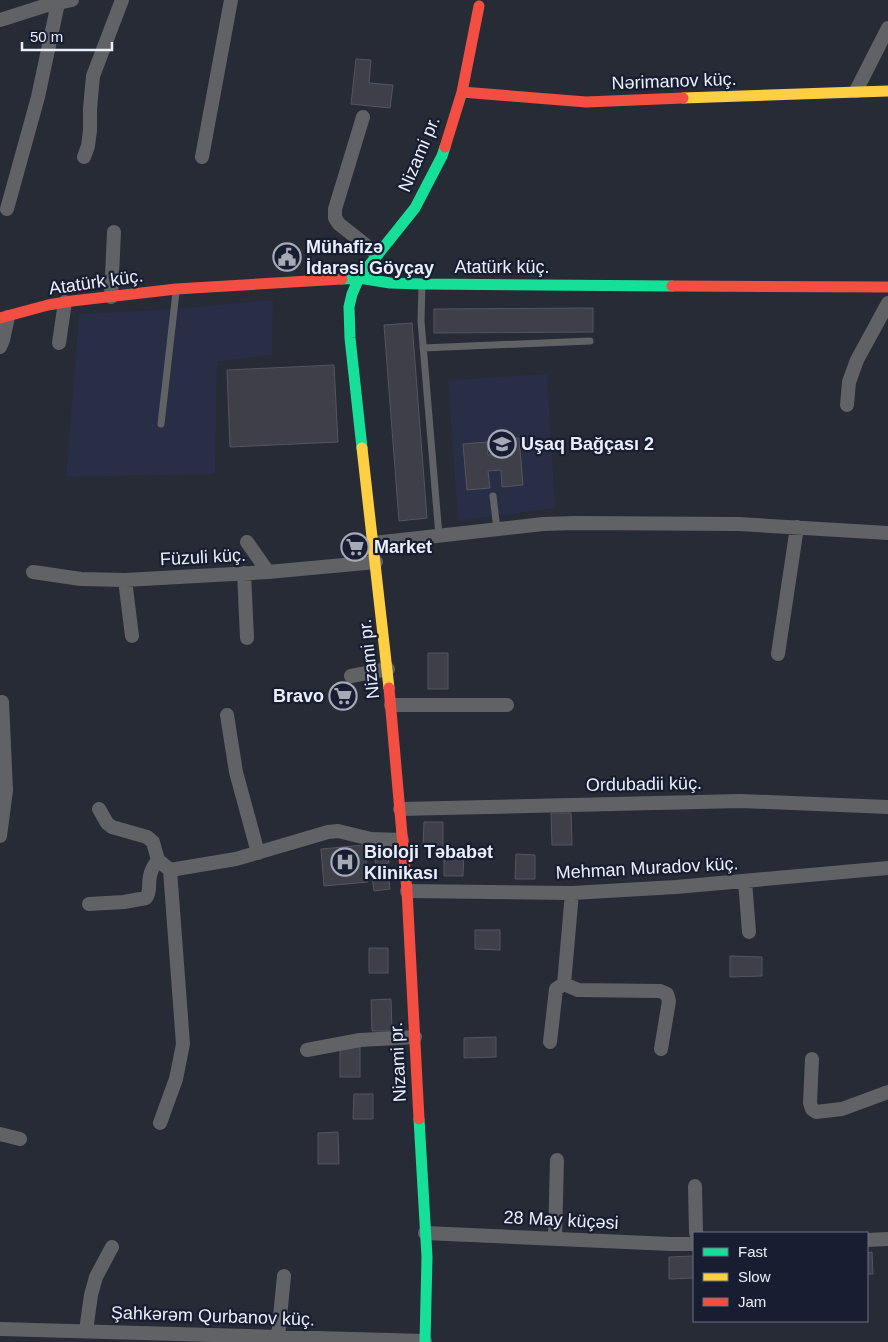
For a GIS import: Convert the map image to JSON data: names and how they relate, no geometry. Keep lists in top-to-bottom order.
{
  "streets": {
    "street": [
      "Nərimanov küç.",
      "Nizami pr.",
      "Atatürk küç.",
      "Füzuli küç.",
      "Ordubadii küç.",
      "Mehman Muradov küç.",
      "28 May küçəsi",
      "Şahkərəm Qurbanov küç."
    ]
  },
  "crossings": [
    ["Nərimanov küç.", "Nizami pr."],
    ["Nizami pr.", "Atatürk küç."],
    ["Nizami pr.", "Füzuli küç."],
    ["Nizami pr.", "Ordubadii küç."],
    ["Nizami pr.", "Mehman Muradov küç."],
    ["Nizami pr.", "28 May küçəsi"],
    ["Nizami pr.", "Şahkərəm Qurbanov küç."]
  ],
  "places": {
    "public building": ["Mühafizə İdarəsi Göyçay"],
    "school or university": ["Uşaq Bağçası 2"],
    "supermarket": ["Market", "Bravo"],
    "hospital": ["Bioloji Təbabət Klinikası"]
  },
  "legend": ["Fast", "Slow", "Jam"],
  "scale_bar": "50 m"
}
